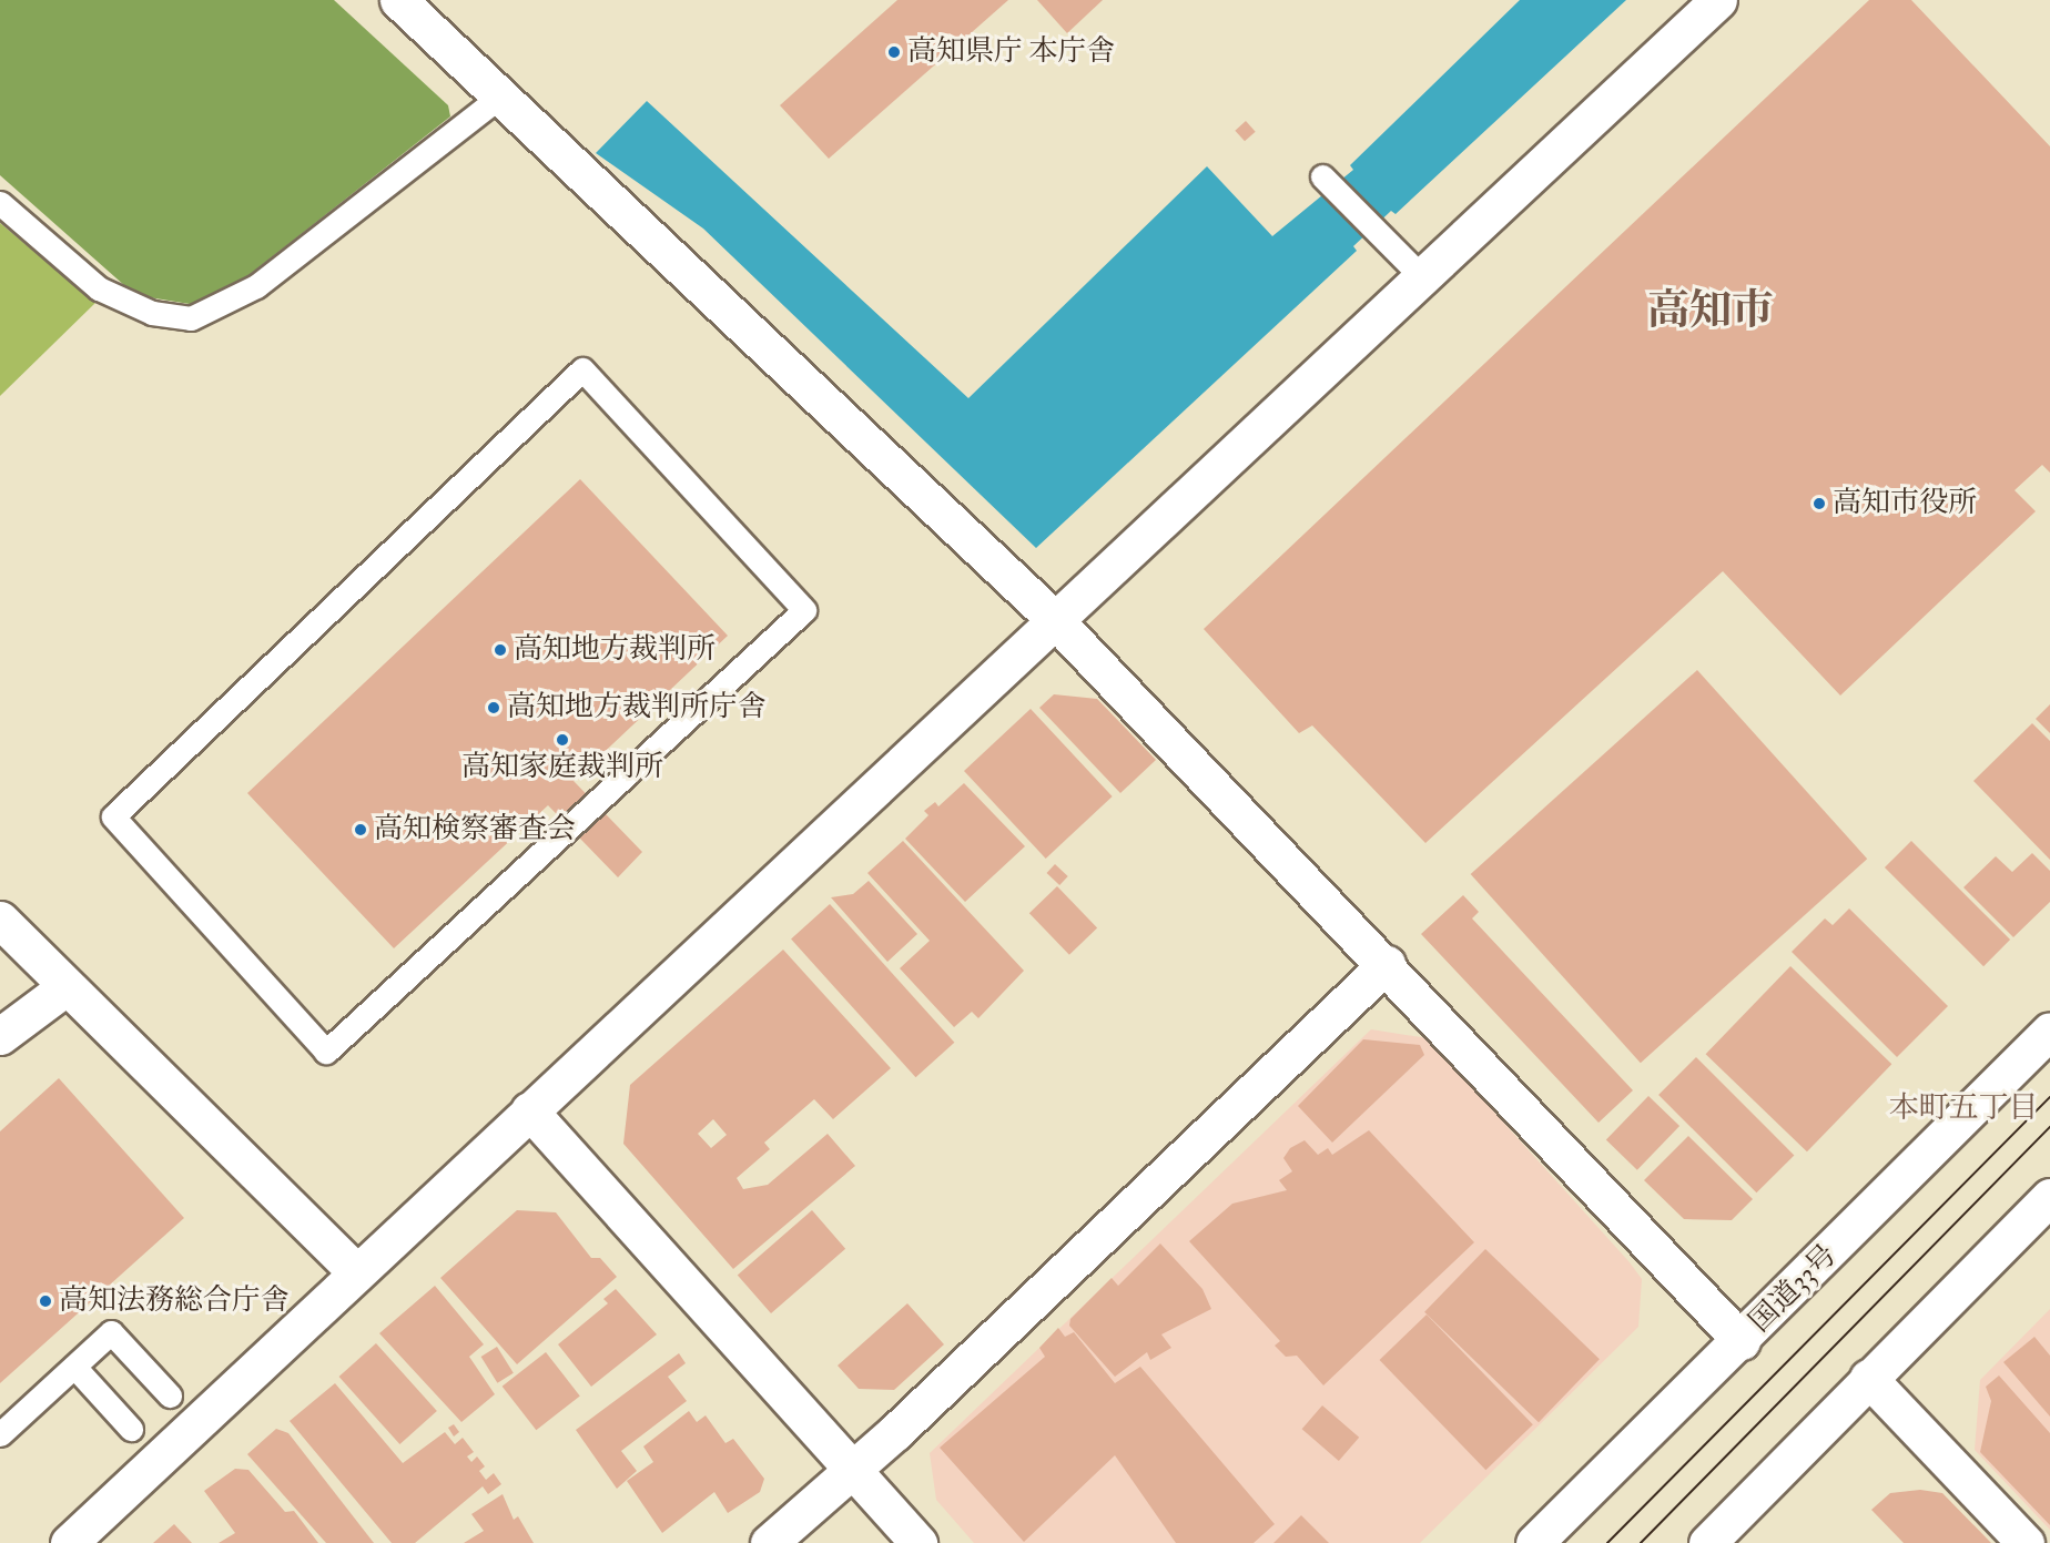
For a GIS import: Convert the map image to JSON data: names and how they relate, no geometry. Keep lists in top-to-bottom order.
{
  "streets": {
    "main road": ["国道33号"]
  },
  "districts": ["高知市", "本町五丁目"],
  "places": [
    "高知県庁 本庁舎",
    "高知市役所",
    "高知地方裁判所",
    "高知地方裁判所庁舎",
    "高知家庭裁判所",
    "高知検察審査会",
    "高知法務総合庁舎"
  ]
}
